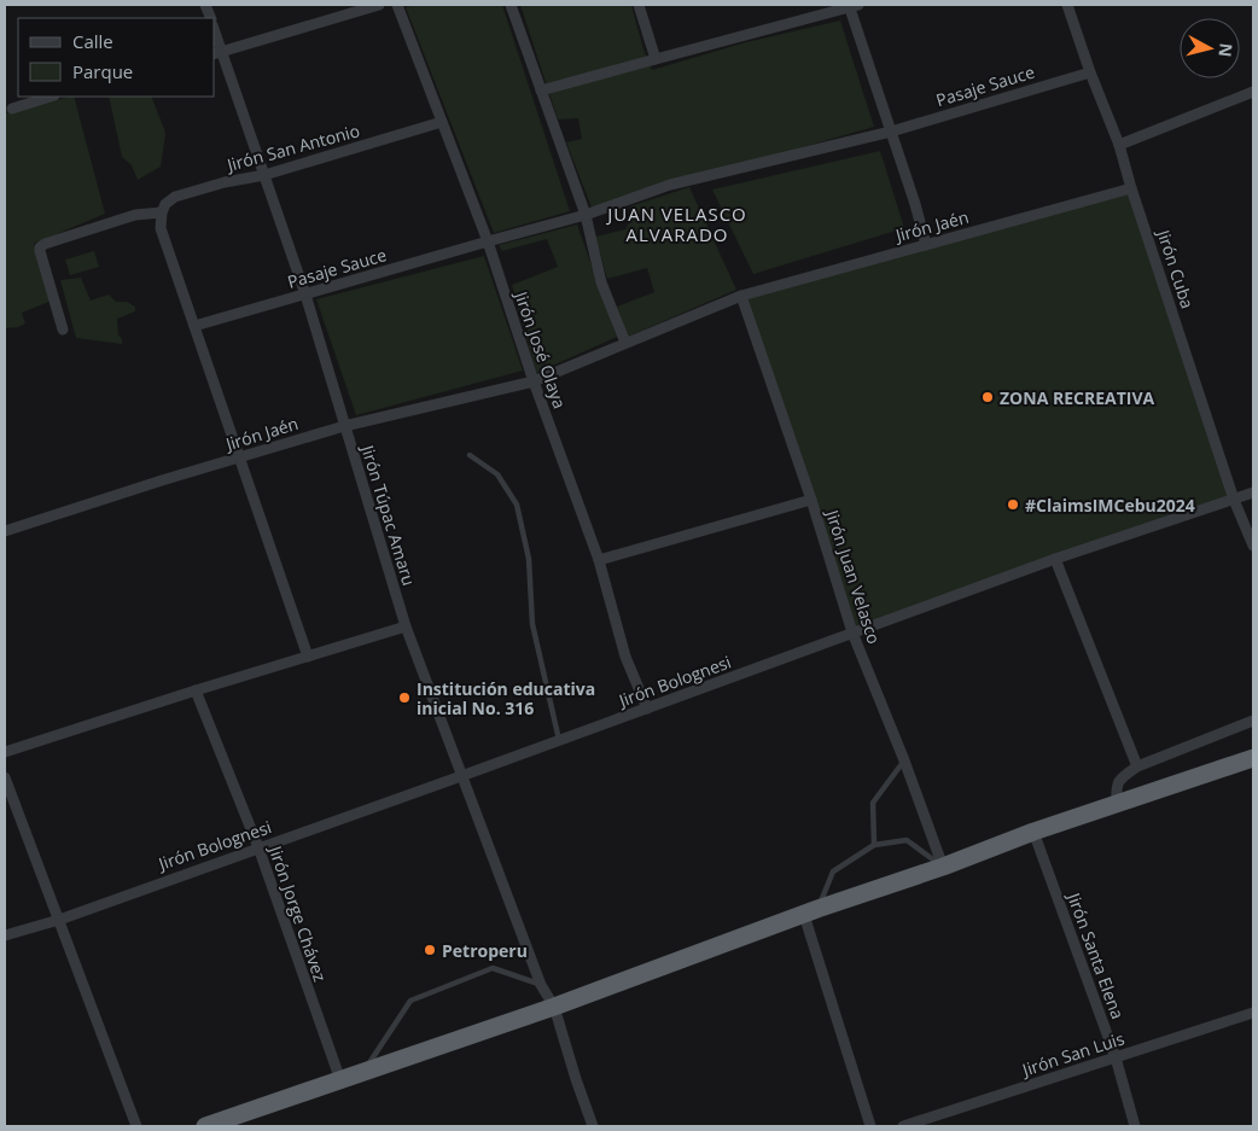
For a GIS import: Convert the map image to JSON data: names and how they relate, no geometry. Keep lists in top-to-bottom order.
{
  "streets": {
    "street": [
      "Pasaje Sauce",
      "Jirón San Antonio",
      "Jirón Jaén",
      "Jirón Cuba",
      "Jirón José Olaya",
      "Jirón Túpac Amaru",
      "Jirón Juan Velasco",
      "Jirón Bolognesi",
      "Jirón Jorge Chávez",
      "Jirón Santa Elena",
      "Jirón San Luis"
    ]
  },
  "crossings": [
    ["Pasaje Sauce", "Jirón Cuba"],
    ["Pasaje Sauce", "Jirón José Olaya"],
    ["Pasaje Sauce", "Jirón Túpac Amaru"],
    ["Jirón San Antonio", "Jirón José Olaya"],
    ["Jirón San Antonio", "Jirón Túpac Amaru"],
    ["Jirón Jaén", "Jirón Cuba"],
    ["Jirón Jaén", "Jirón José Olaya"],
    ["Jirón Jaén", "Jirón Túpac Amaru"],
    ["Jirón Jaén", "Jirón Juan Velasco"],
    ["Jirón Cuba", "Jirón Bolognesi"],
    ["Jirón José Olaya", "Jirón Bolognesi"],
    ["Jirón Túpac Amaru", "Jirón Bolognesi"],
    ["Jirón Juan Velasco", "Jirón Bolognesi"],
    ["Jirón Bolognesi", "Jirón Jorge Chávez"],
    ["Jirón Santa Elena", "Jirón San Luis"]
  ],
  "districts": ["JUAN VELASCO ALVARADO"],
  "places": [
    "ZONA RECREATIVA",
    "#ClaimsIMCebu2024",
    "Institución educativa inicial No. 316",
    "Petroperu"
  ],
  "legend": ["Calle", "Parque"],
  "north": "right"
}
